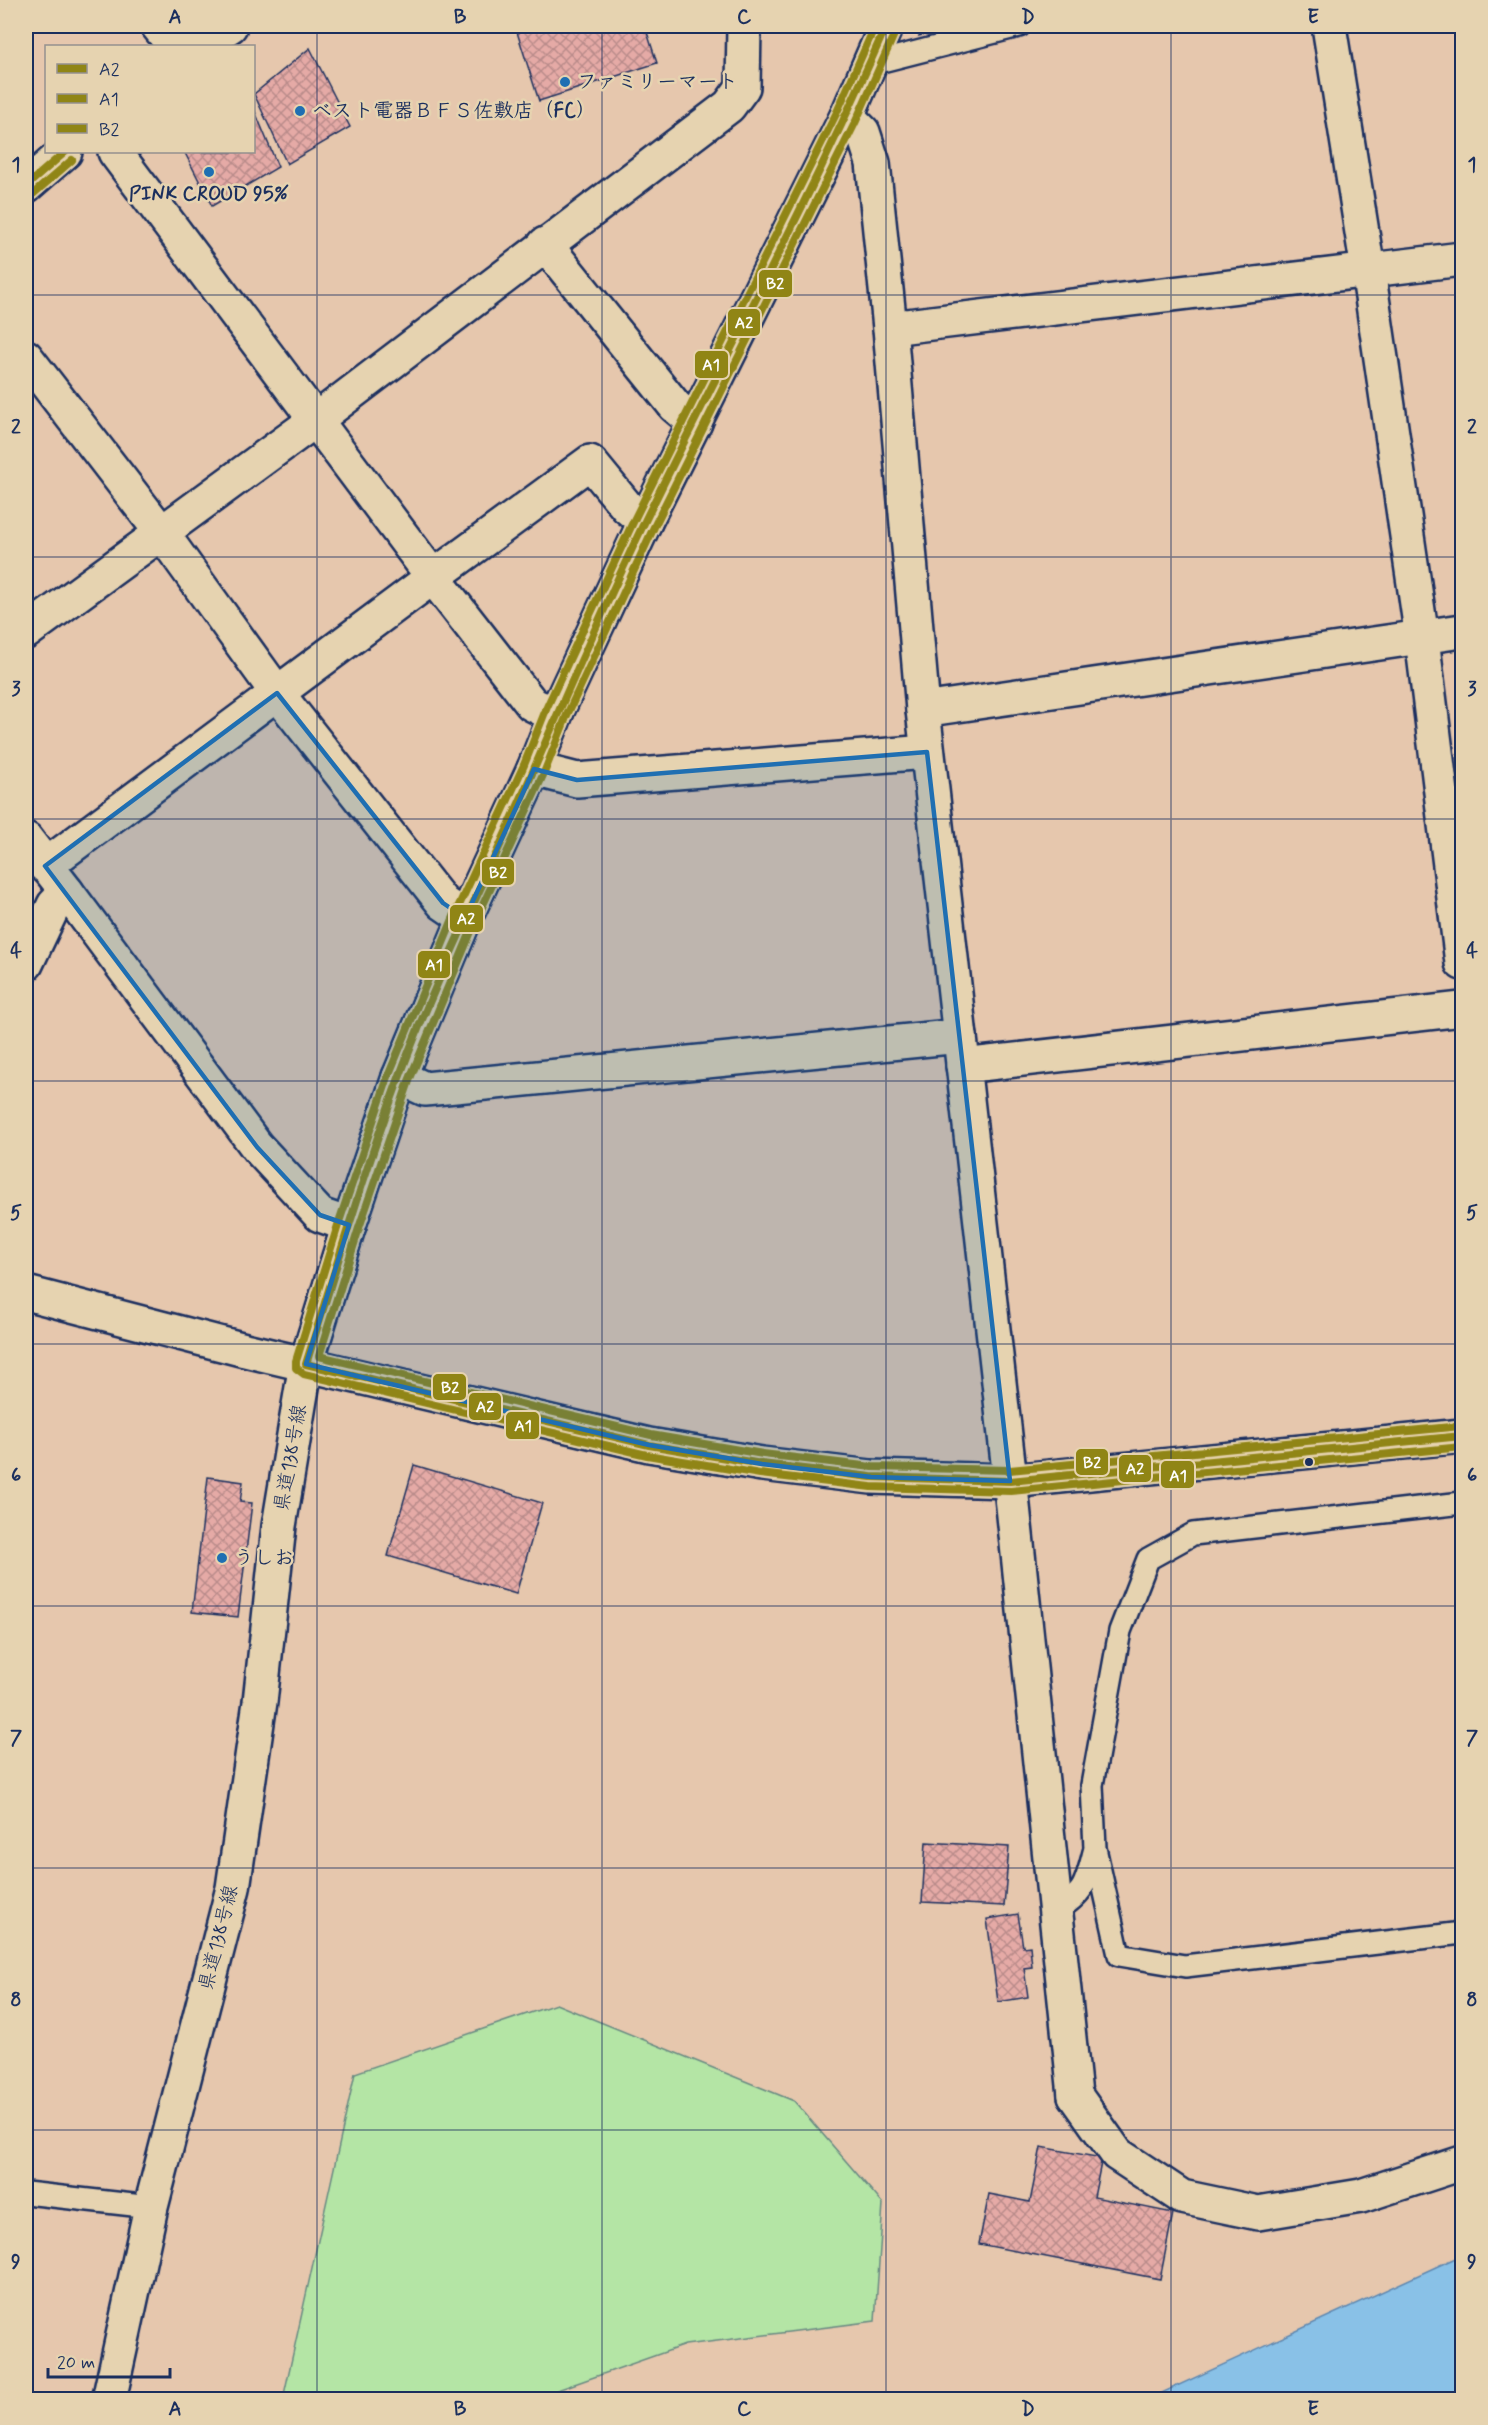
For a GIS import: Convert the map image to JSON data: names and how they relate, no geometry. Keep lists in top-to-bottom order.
{
  "streets": {
    "main road": ["県道138号線"]
  },
  "places": [
    "ファミリーマート",
    "ベスト電器ＢＦＳ佐敷店（FC）",
    "PINK CROUD 95%",
    "うしお"
  ],
  "lines": ["transit line A2", "transit line A1", "transit line B2"],
  "legend": ["A2", "A1", "B2"],
  "scale_bar": "20 m",
  "grid": {
    "columns": [
      "A",
      "B",
      "C",
      "D",
      "E"
    ],
    "rows": [
      "1",
      "2",
      "3",
      "4",
      "5",
      "6",
      "7",
      "8",
      "9"
    ]
  }
}
